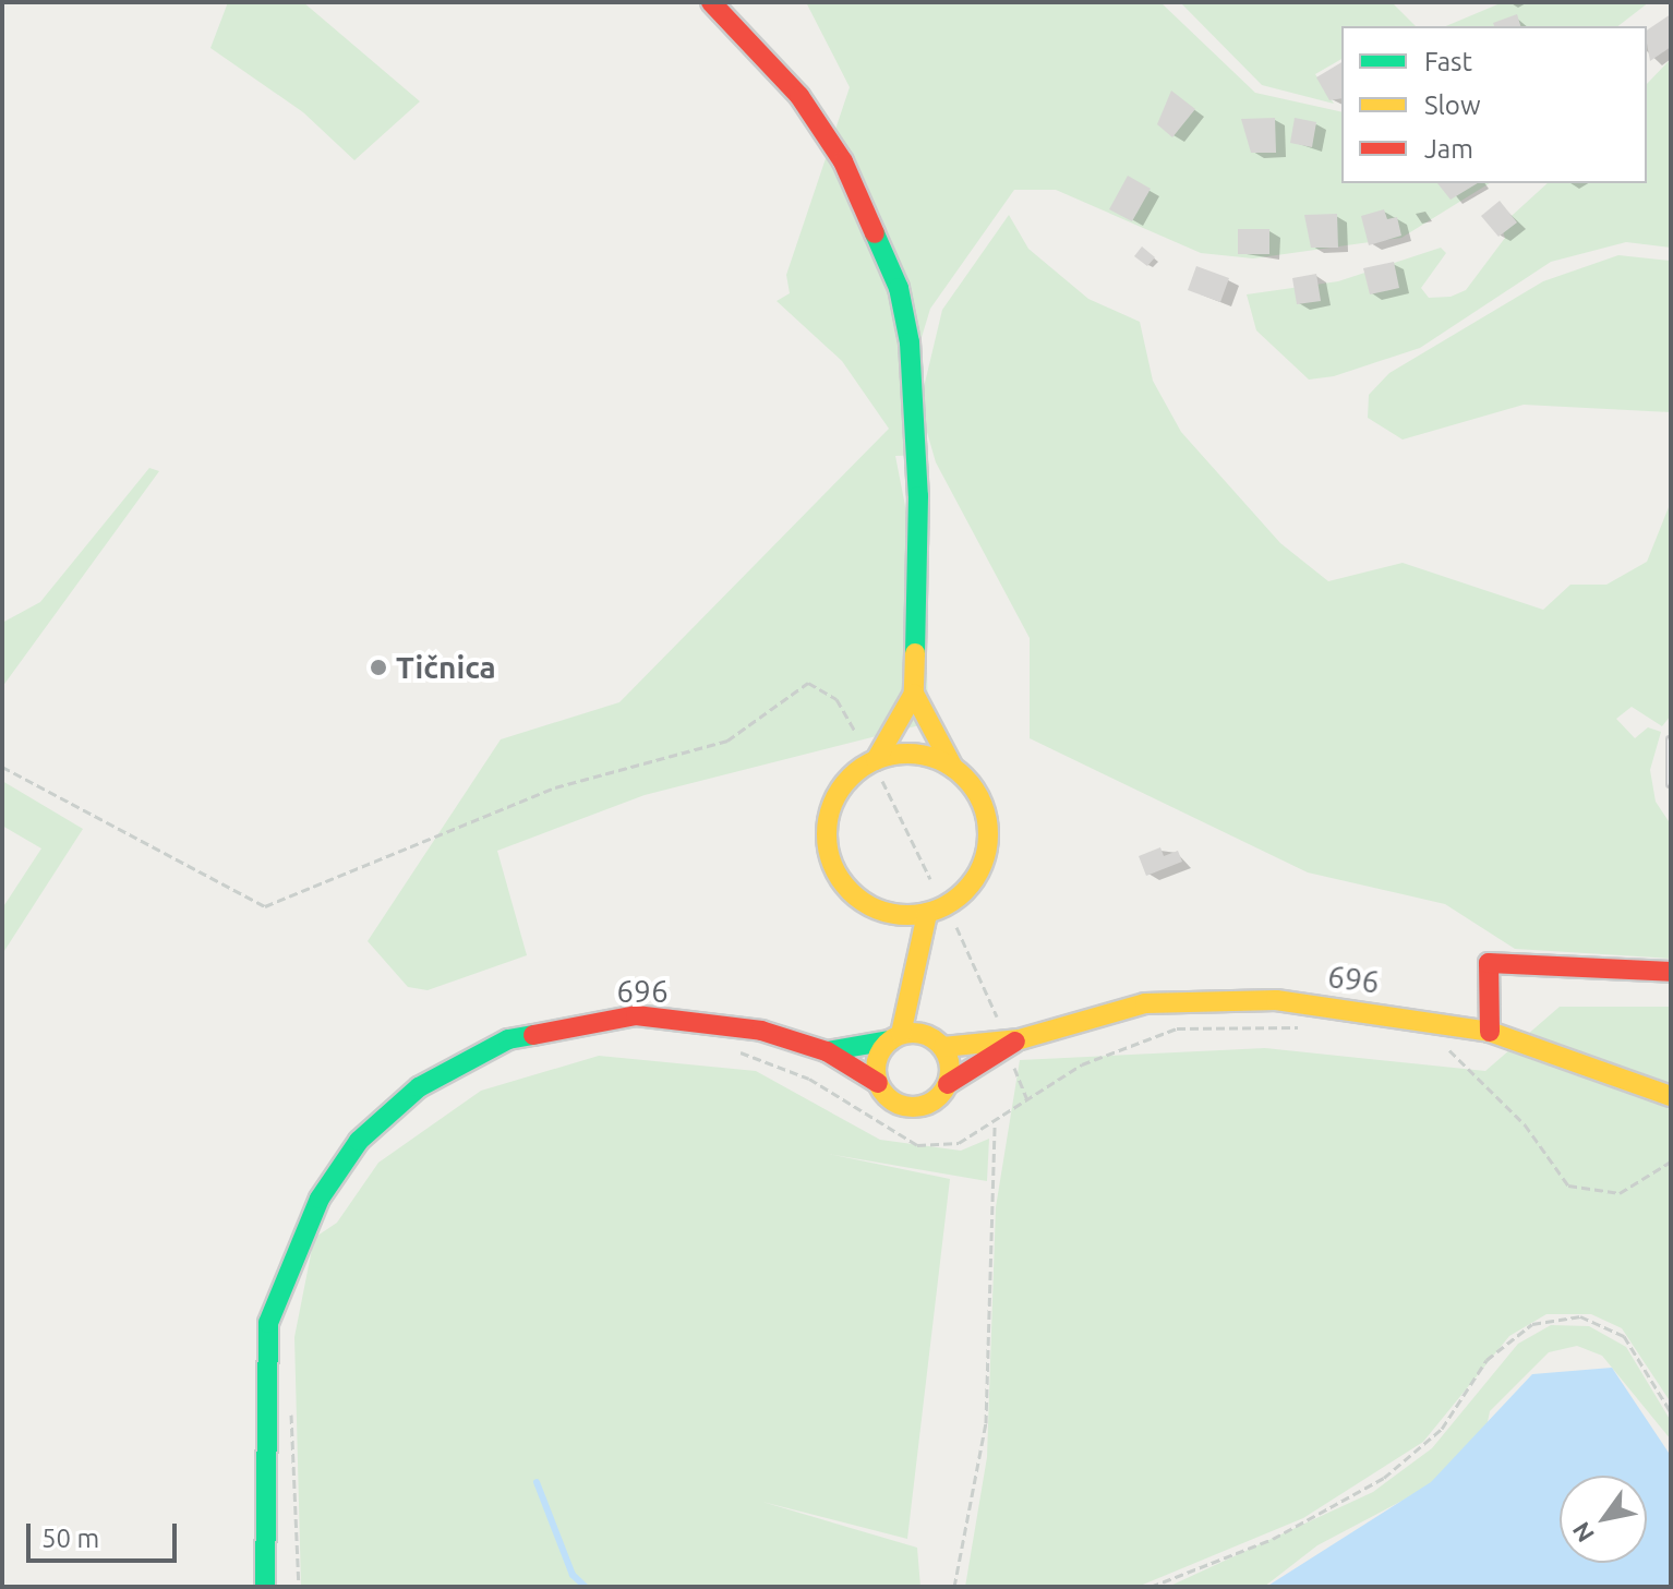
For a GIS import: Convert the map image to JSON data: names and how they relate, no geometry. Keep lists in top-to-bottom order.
{
  "streets": {
    "main road": ["696"]
  },
  "places": ["Tičnica"],
  "legend": ["Fast", "Slow", "Jam"],
  "scale_bar": "50 m",
  "north": "bottom left"
}
